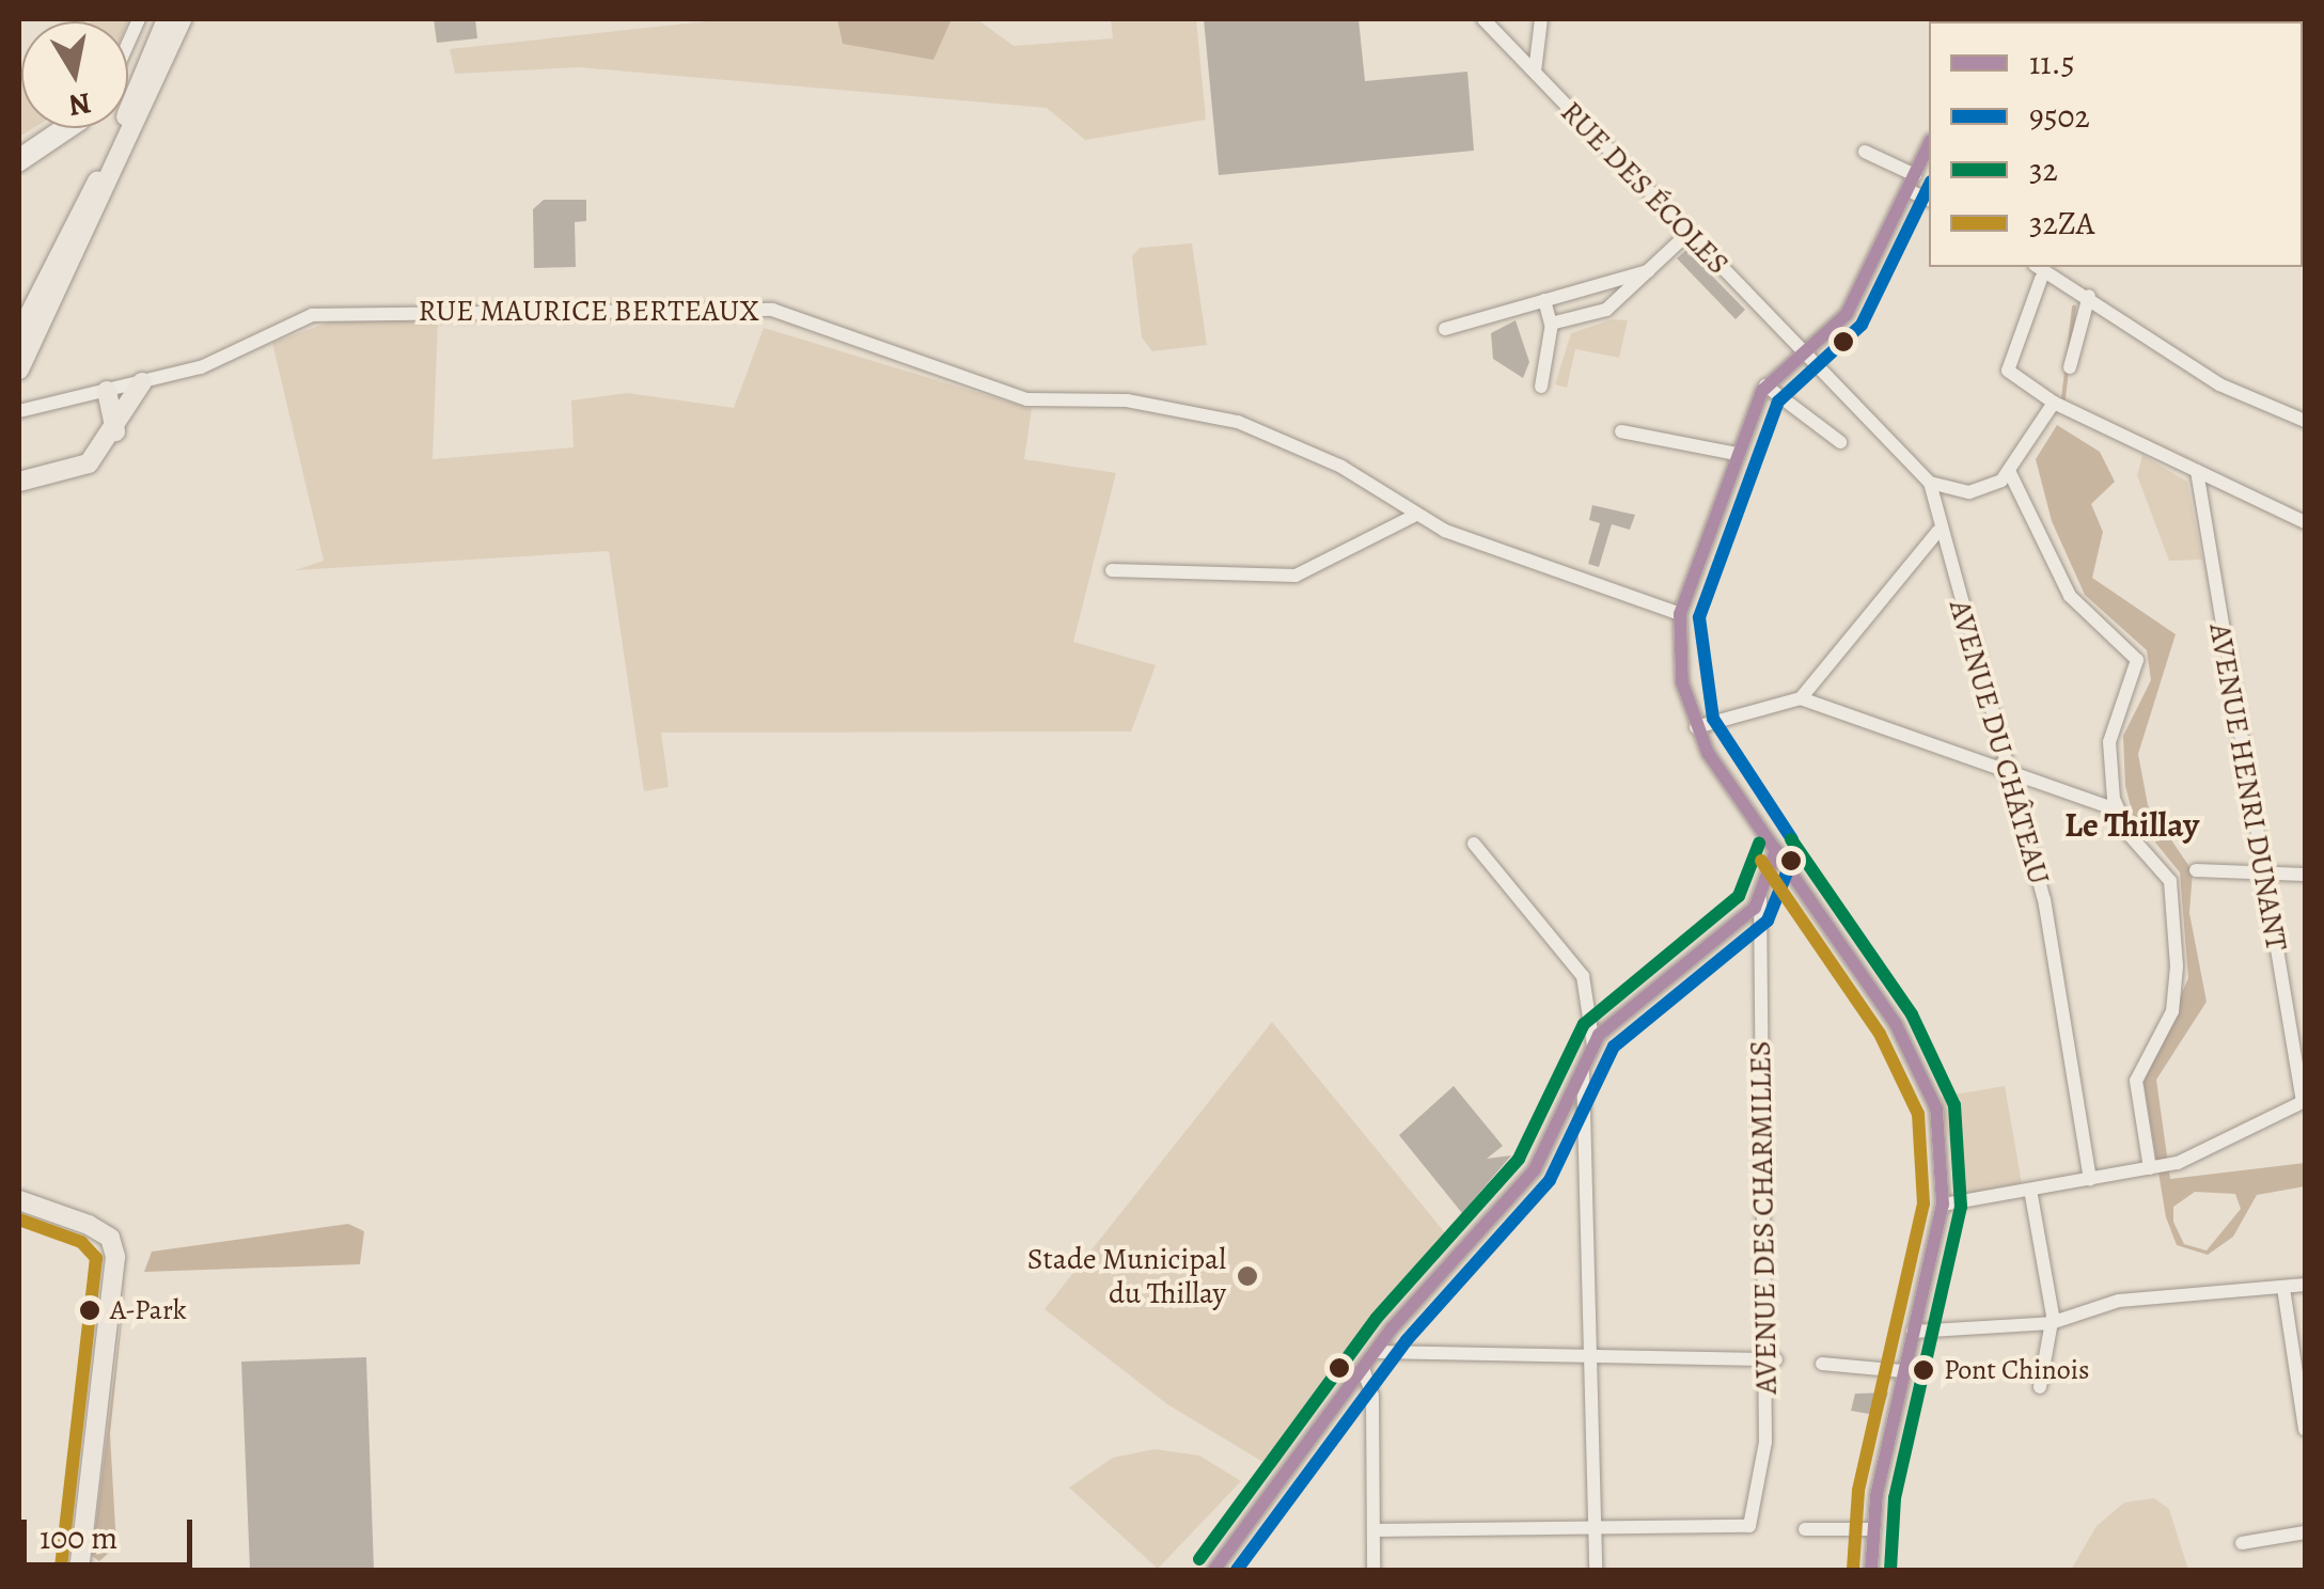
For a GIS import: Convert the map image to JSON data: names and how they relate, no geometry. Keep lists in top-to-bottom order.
{
  "streets": {
    "street": [
      "RUE DES ÉCOLES",
      "RUE MAURICE BERTEAUX",
      "AVENUE DU CHÂTEAU",
      "AVENUE HENRI DUNANT",
      "AVENUE DES CHARMILLES"
    ]
  },
  "districts": ["Le Thillay"],
  "places": ["Stade Municipal du Thillay", "A-Park", "Pont Chinois"],
  "lines": [
    "transit line 11.5",
    "transit line 9502",
    "transit line 32",
    "transit line 32ZA"
  ],
  "legend": [
    "11.5",
    "9502",
    "32",
    "32ZA"
  ],
  "scale_bar": "100 m",
  "north": "bottom"
}
